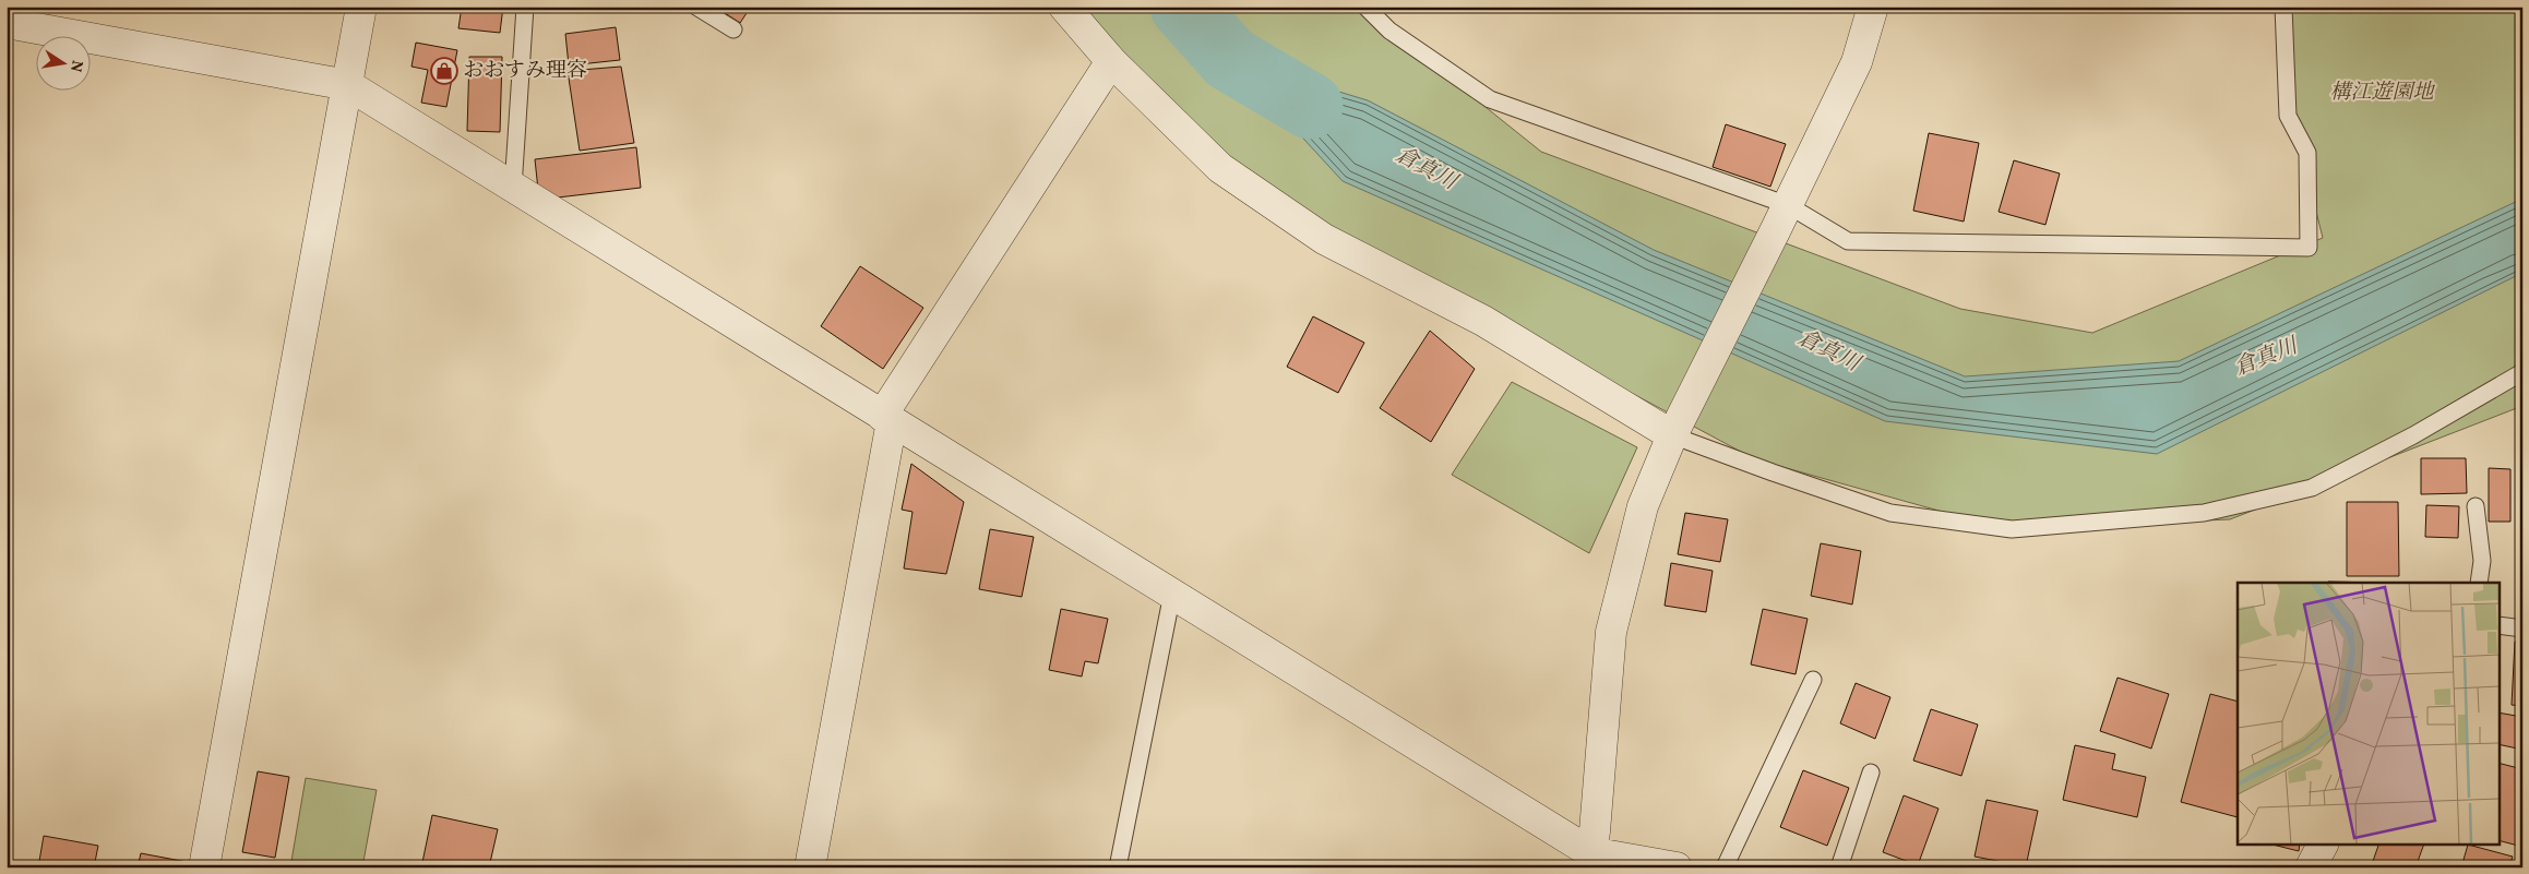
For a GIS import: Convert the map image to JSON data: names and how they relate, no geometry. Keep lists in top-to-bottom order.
{
  "water": ["倉真川"],
  "parks": ["構江遊園地"],
  "places": {
    "shop": ["おおすみ理容"]
  },
  "north": "right"
}
